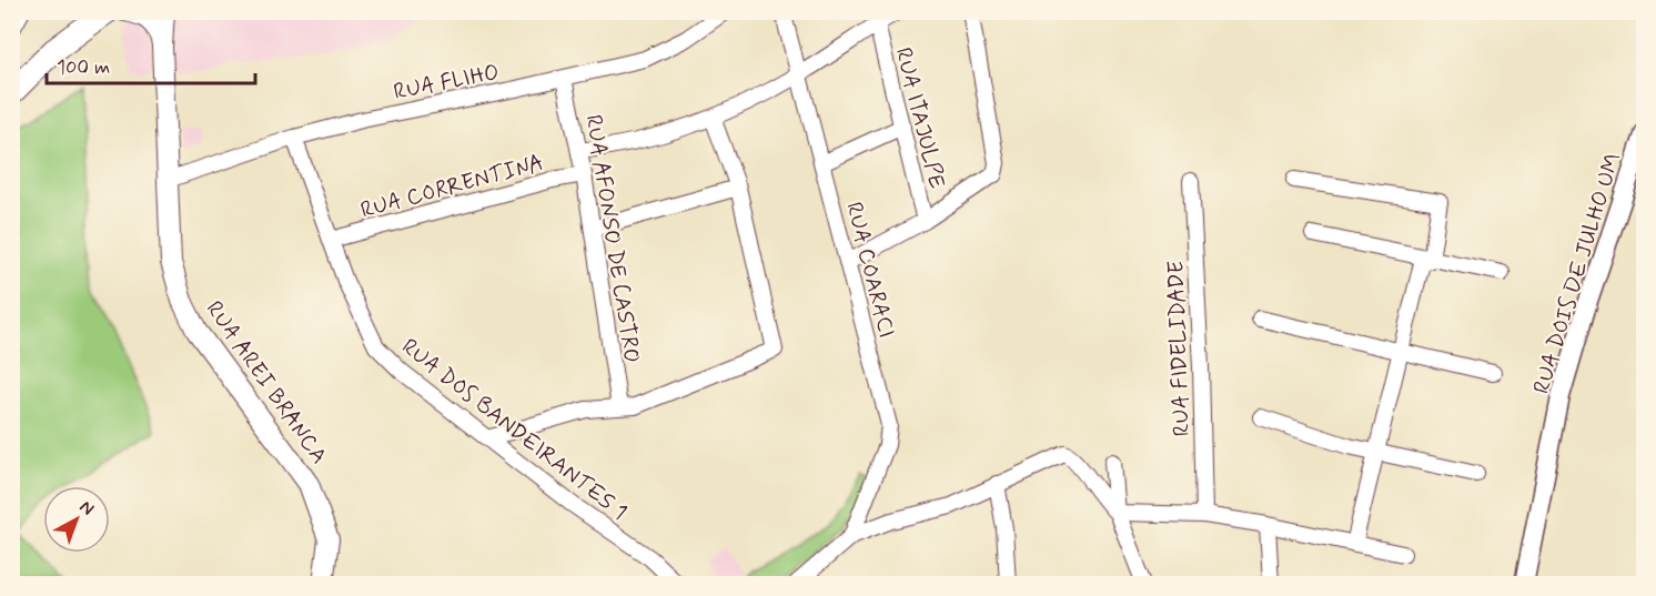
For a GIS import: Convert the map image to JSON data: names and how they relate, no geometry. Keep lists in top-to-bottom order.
{
  "streets": {
    "main road": ["RUA AREI BRANCA"],
    "street": [
      "RUA FLIHO",
      "RUA ITAJULPE",
      "RUA CORRENTINA",
      "RUA AFONSO DE CASTRO",
      "RUA COARACI",
      "RUA DOIS DE JULHO UM",
      "RUA FIDELIDADE",
      "RUA DOS BANDEIRANTES 1"
    ]
  },
  "crossings": [
    ["RUA FLIHO", "RUA AFONSO DE CASTRO"],
    ["RUA FLIHO", "RUA AREI BRANCA"],
    ["RUA FLIHO", "RUA DOS BANDEIRANTES 1"],
    ["RUA CORRENTINA", "RUA AFONSO DE CASTRO"],
    ["RUA CORRENTINA", "RUA DOS BANDEIRANTES 1"]
  ],
  "scale_bar": "100 m",
  "north": "top right"
}
